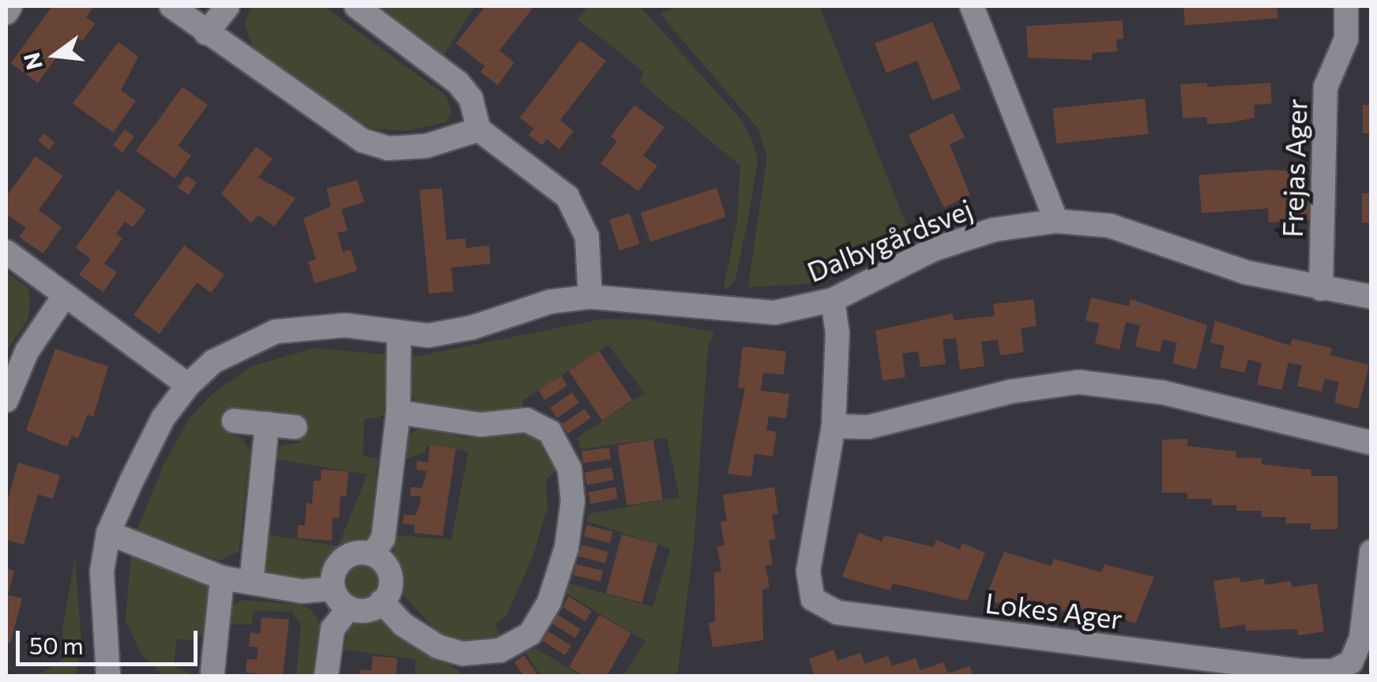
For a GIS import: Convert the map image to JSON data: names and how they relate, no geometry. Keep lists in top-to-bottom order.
{
  "streets": {
    "street": ["Frejas Ager", "Dalbygårdsvej", "Lokes Ager"]
  },
  "crossings": [
    ["Frejas Ager", "Dalbygårdsvej"],
    ["Dalbygårdsvej", "Lokes Ager"]
  ],
  "scale_bar": "50 m",
  "north": "left"
}
